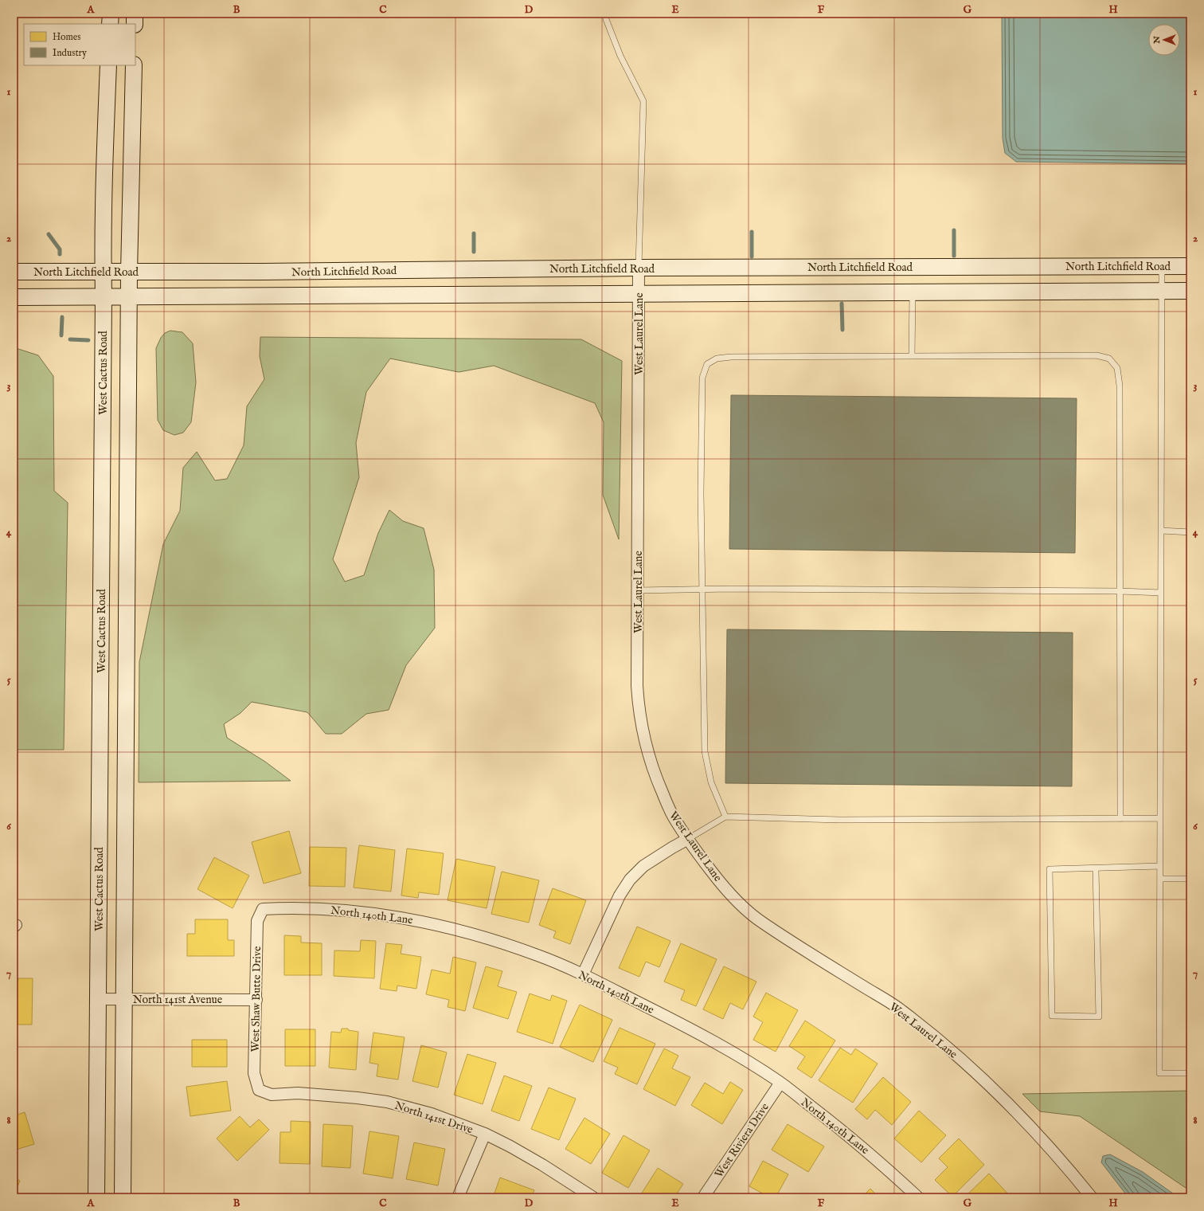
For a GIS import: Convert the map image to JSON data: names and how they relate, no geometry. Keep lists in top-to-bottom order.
{
  "streets": {
    "main road": ["North Litchfield Road", "West Cactus Road"],
    "street": [
      "West Laurel Lane",
      "North 140th Lane",
      "North 141st Avenue",
      "West Shaw Butte Drive",
      "North 141st Drive",
      "West Riviera Drive"
    ]
  },
  "crossings": [
    ["North Litchfield Road", "West Laurel Lane"],
    ["North Litchfield Road", "West Cactus Road"],
    ["West Cactus Road", "North 141st Avenue"],
    ["North 140th Lane", "West Shaw Butte Drive"],
    ["North 140th Lane", "West Riviera Drive"],
    ["North 141st Avenue", "West Shaw Butte Drive"],
    ["West Shaw Butte Drive", "North 141st Drive"]
  ],
  "legend": ["Homes", "Industry"],
  "north": "left",
  "grid": {
    "columns": [
      "A",
      "B",
      "C",
      "D",
      "E",
      "F",
      "G",
      "H"
    ],
    "rows": [
      "1",
      "2",
      "3",
      "4",
      "5",
      "6",
      "7",
      "8"
    ]
  }
}
